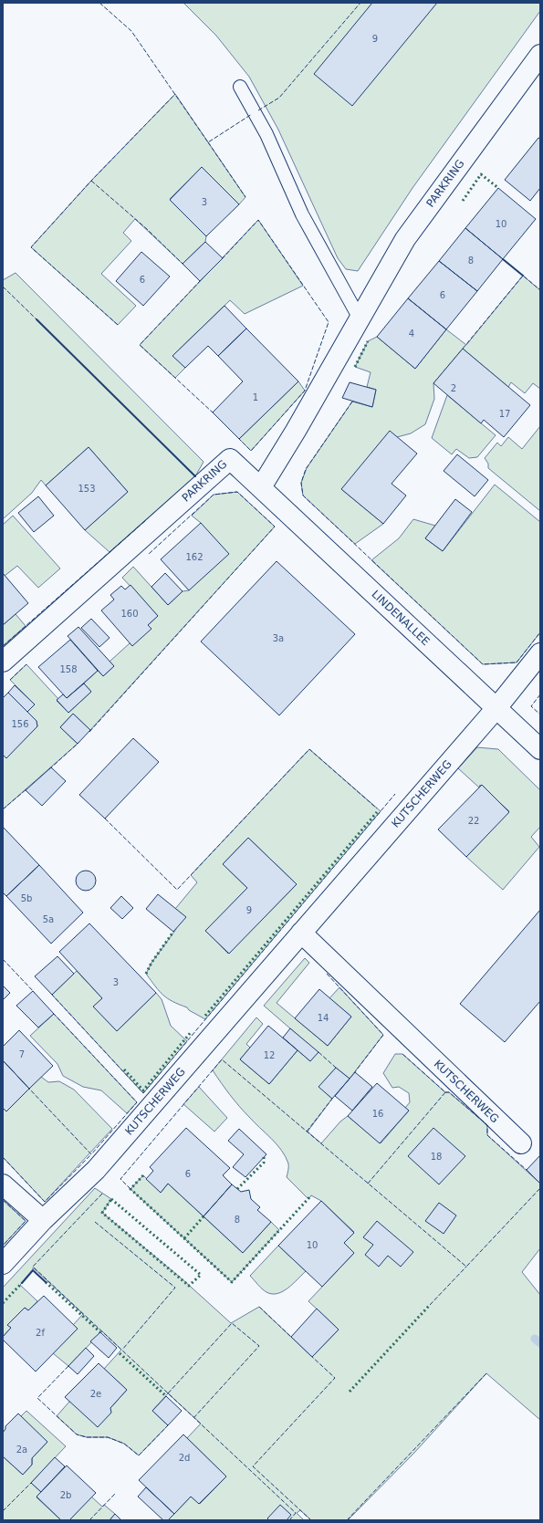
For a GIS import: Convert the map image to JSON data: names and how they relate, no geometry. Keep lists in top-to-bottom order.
{
  "streets": {
    "street": ["PARKRING", "LINDENALLEE", "KUTSCHERWEG"]
  },
  "crossings": [
    ["PARKRING", "LINDENALLEE"],
    ["LINDENALLEE", "KUTSCHERWEG"]
  ],
  "house_numbers": [
    "9",
    "3",
    "10",
    "8",
    "6",
    "6",
    "4",
    "2",
    "1",
    "17",
    "153",
    "162",
    "160",
    "3a",
    "158",
    "156",
    "22",
    "5b",
    "9",
    "5a",
    "3",
    "14",
    "7",
    "12",
    "16",
    "18",
    "6",
    "8",
    "10",
    "2f",
    "2e",
    "2a",
    "2d",
    "2b"
  ]
}
